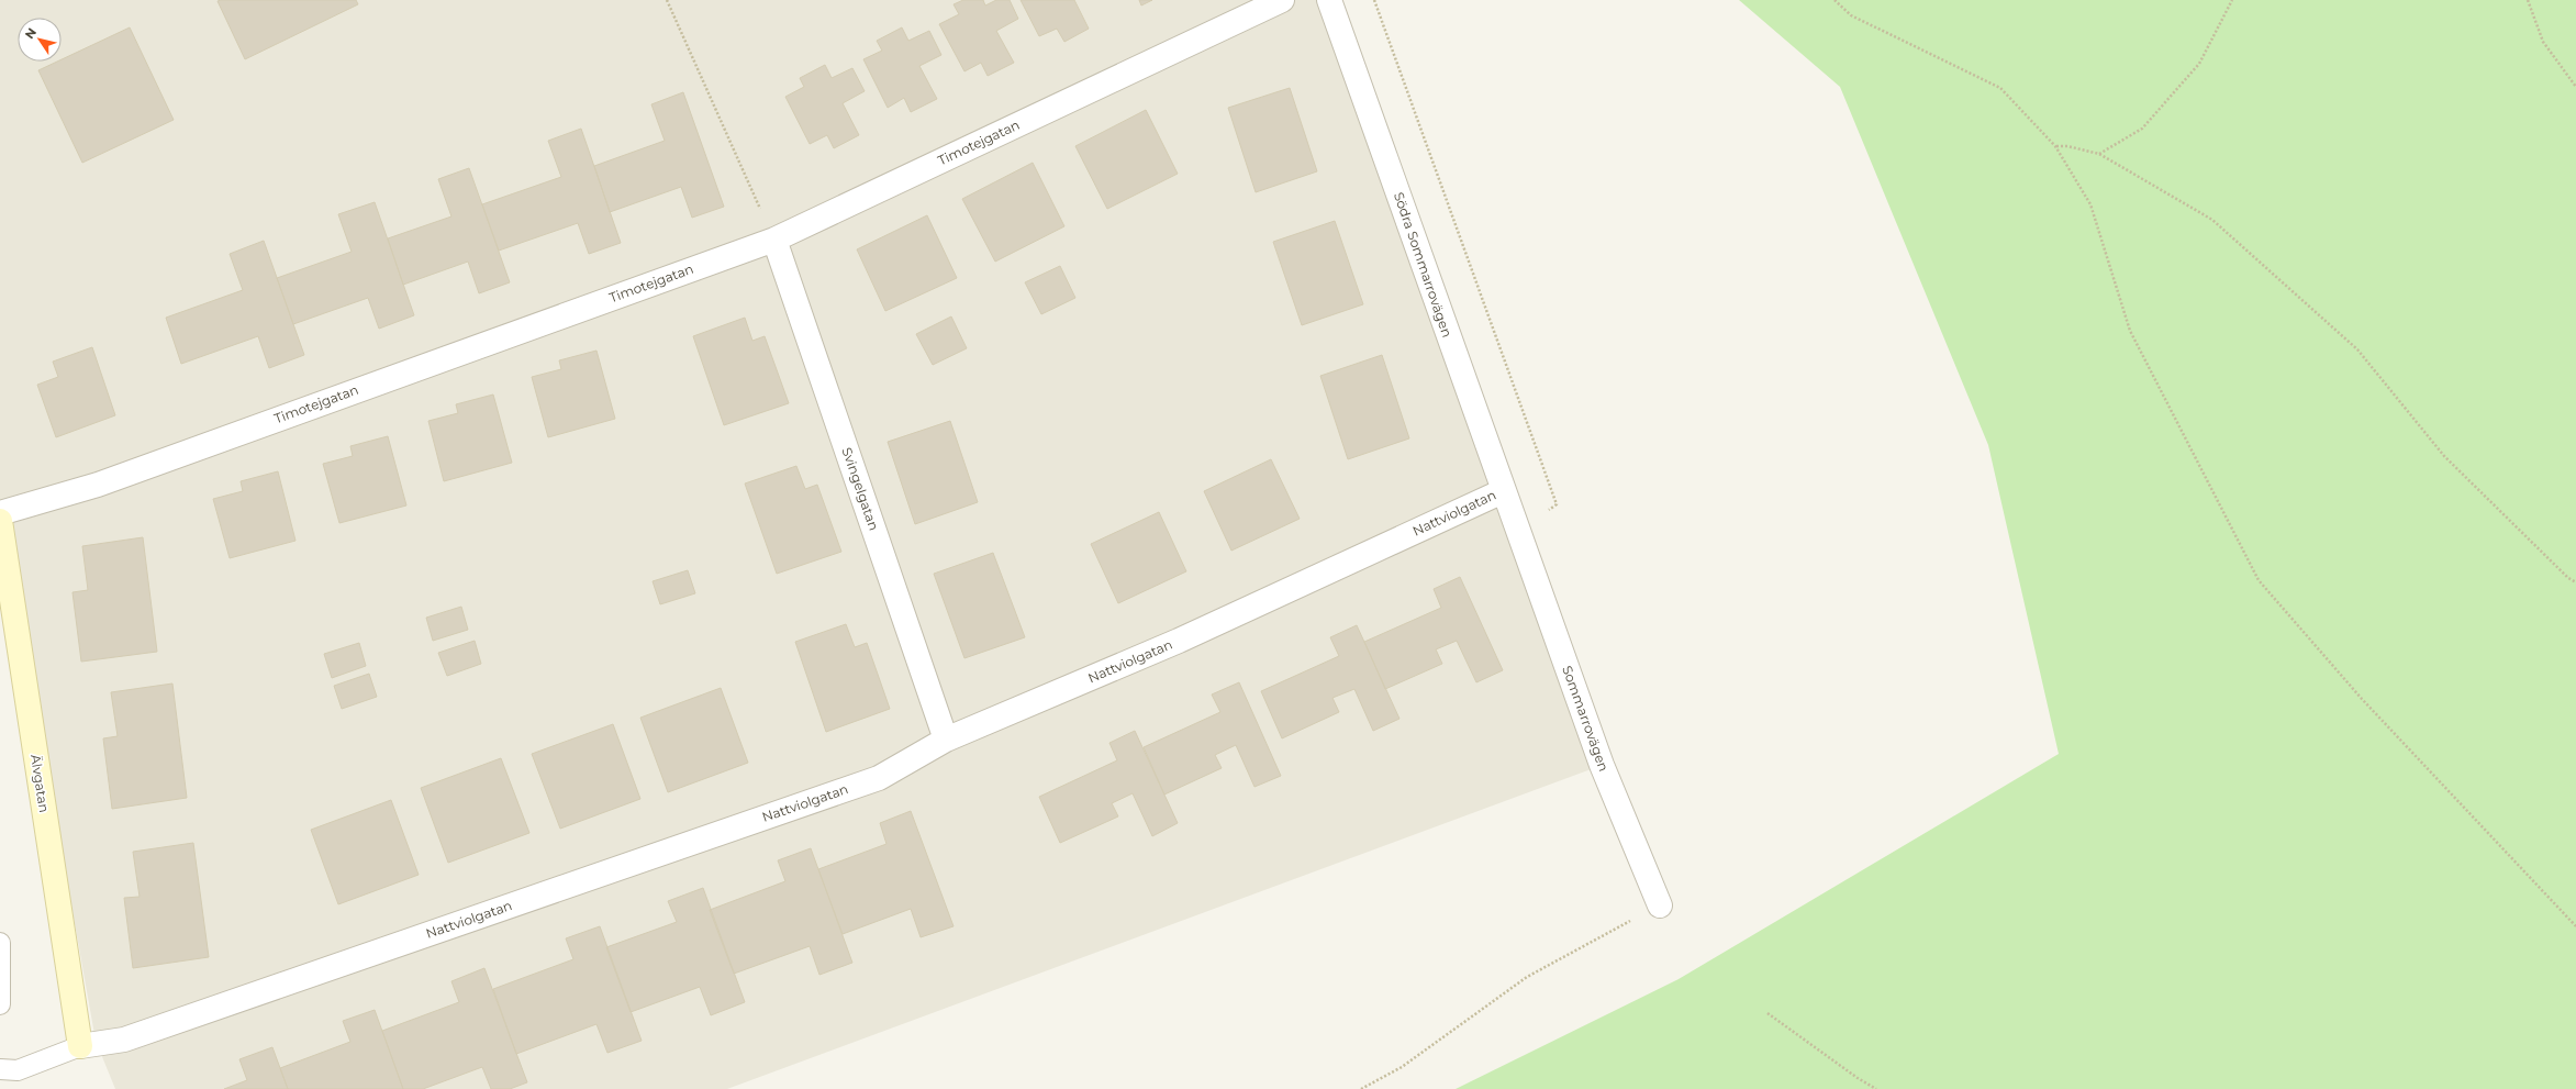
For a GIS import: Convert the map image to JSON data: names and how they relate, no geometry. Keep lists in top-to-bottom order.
{
  "streets": {
    "street": [
      "Timotejgatan",
      "Södra Sommarrovägen",
      "Svingelgatan",
      "Nattviolgatan",
      "Sommarrovägen",
      "Älvgatan"
    ]
  },
  "crossings": [
    ["Timotejgatan", "Svingelgatan"],
    ["Södra Sommarrovägen", "Nattviolgatan"],
    ["Södra Sommarrovägen", "Sommarrovägen"],
    ["Svingelgatan", "Nattviolgatan"],
    ["Nattviolgatan", "Älvgatan"]
  ],
  "north": "top left"
}
